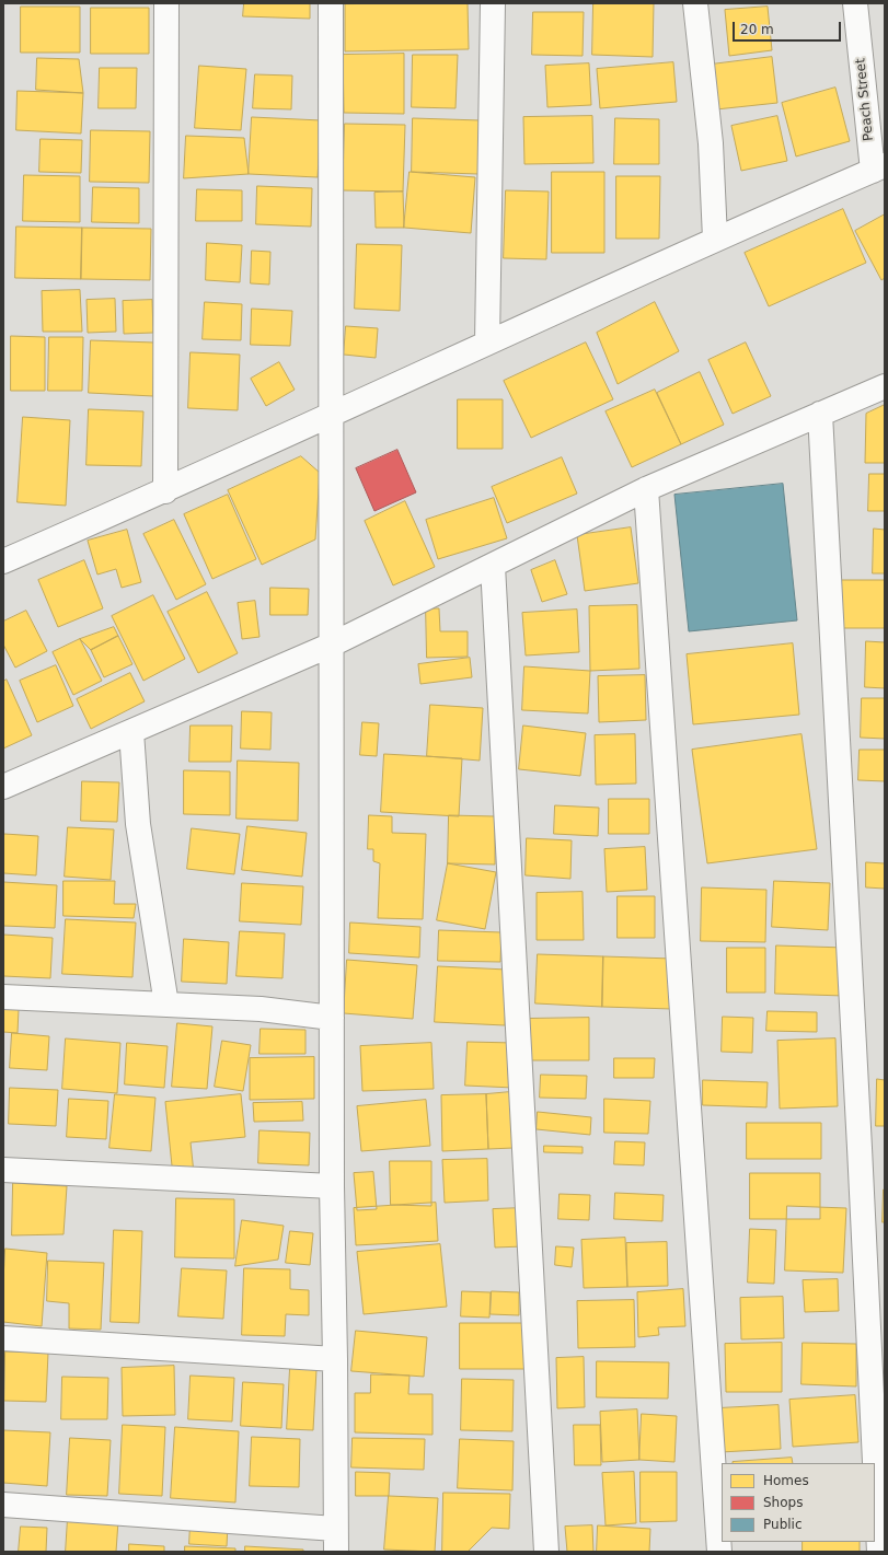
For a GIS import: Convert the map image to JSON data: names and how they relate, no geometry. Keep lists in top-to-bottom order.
{
  "streets": {
    "street": ["Peach Street"]
  },
  "legend": ["Homes", "Shops", "Public"],
  "scale_bar": "20 m"
}
